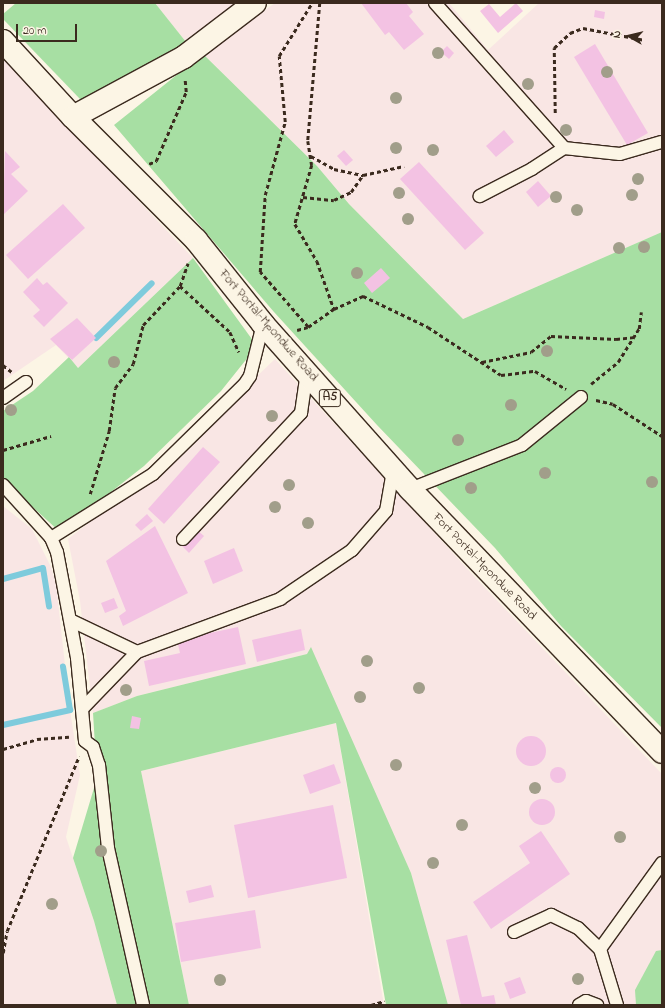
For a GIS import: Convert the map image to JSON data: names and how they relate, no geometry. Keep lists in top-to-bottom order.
{
  "streets": {
    "main road": ["Fort Portal-Mpondwe Road", "A5"]
  },
  "scale_bar": "20 m",
  "north": "left"
}
